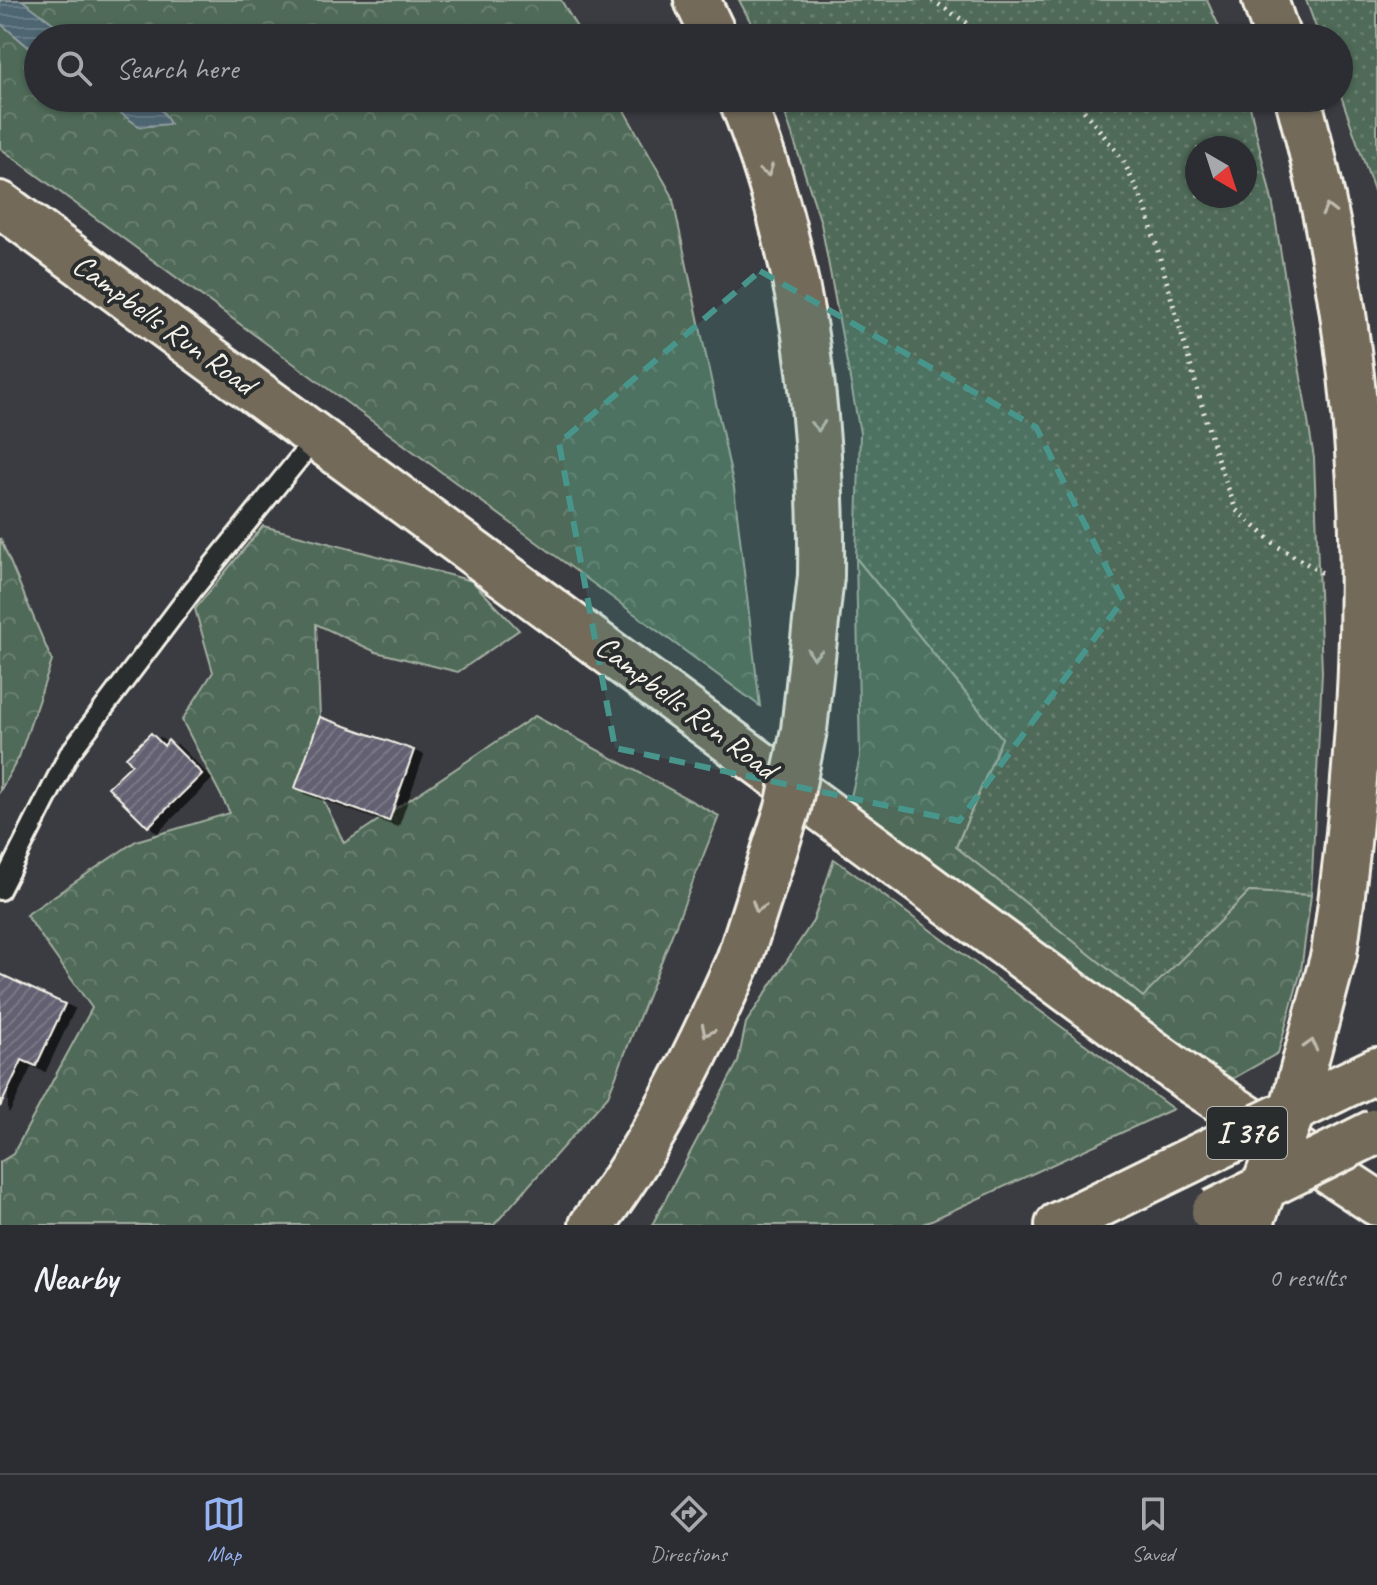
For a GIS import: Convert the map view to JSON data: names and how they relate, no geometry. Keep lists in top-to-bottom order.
{
  "streets": {
    "main road": ["Campbells Run Road", "I 376"]
  },
  "north": "bottom right",
  "page": {
    "search": "Search here",
    "heading": ["Nearby", "0 results"],
    "nav": ["Map", "Directions", "Saved"]
  }
}
